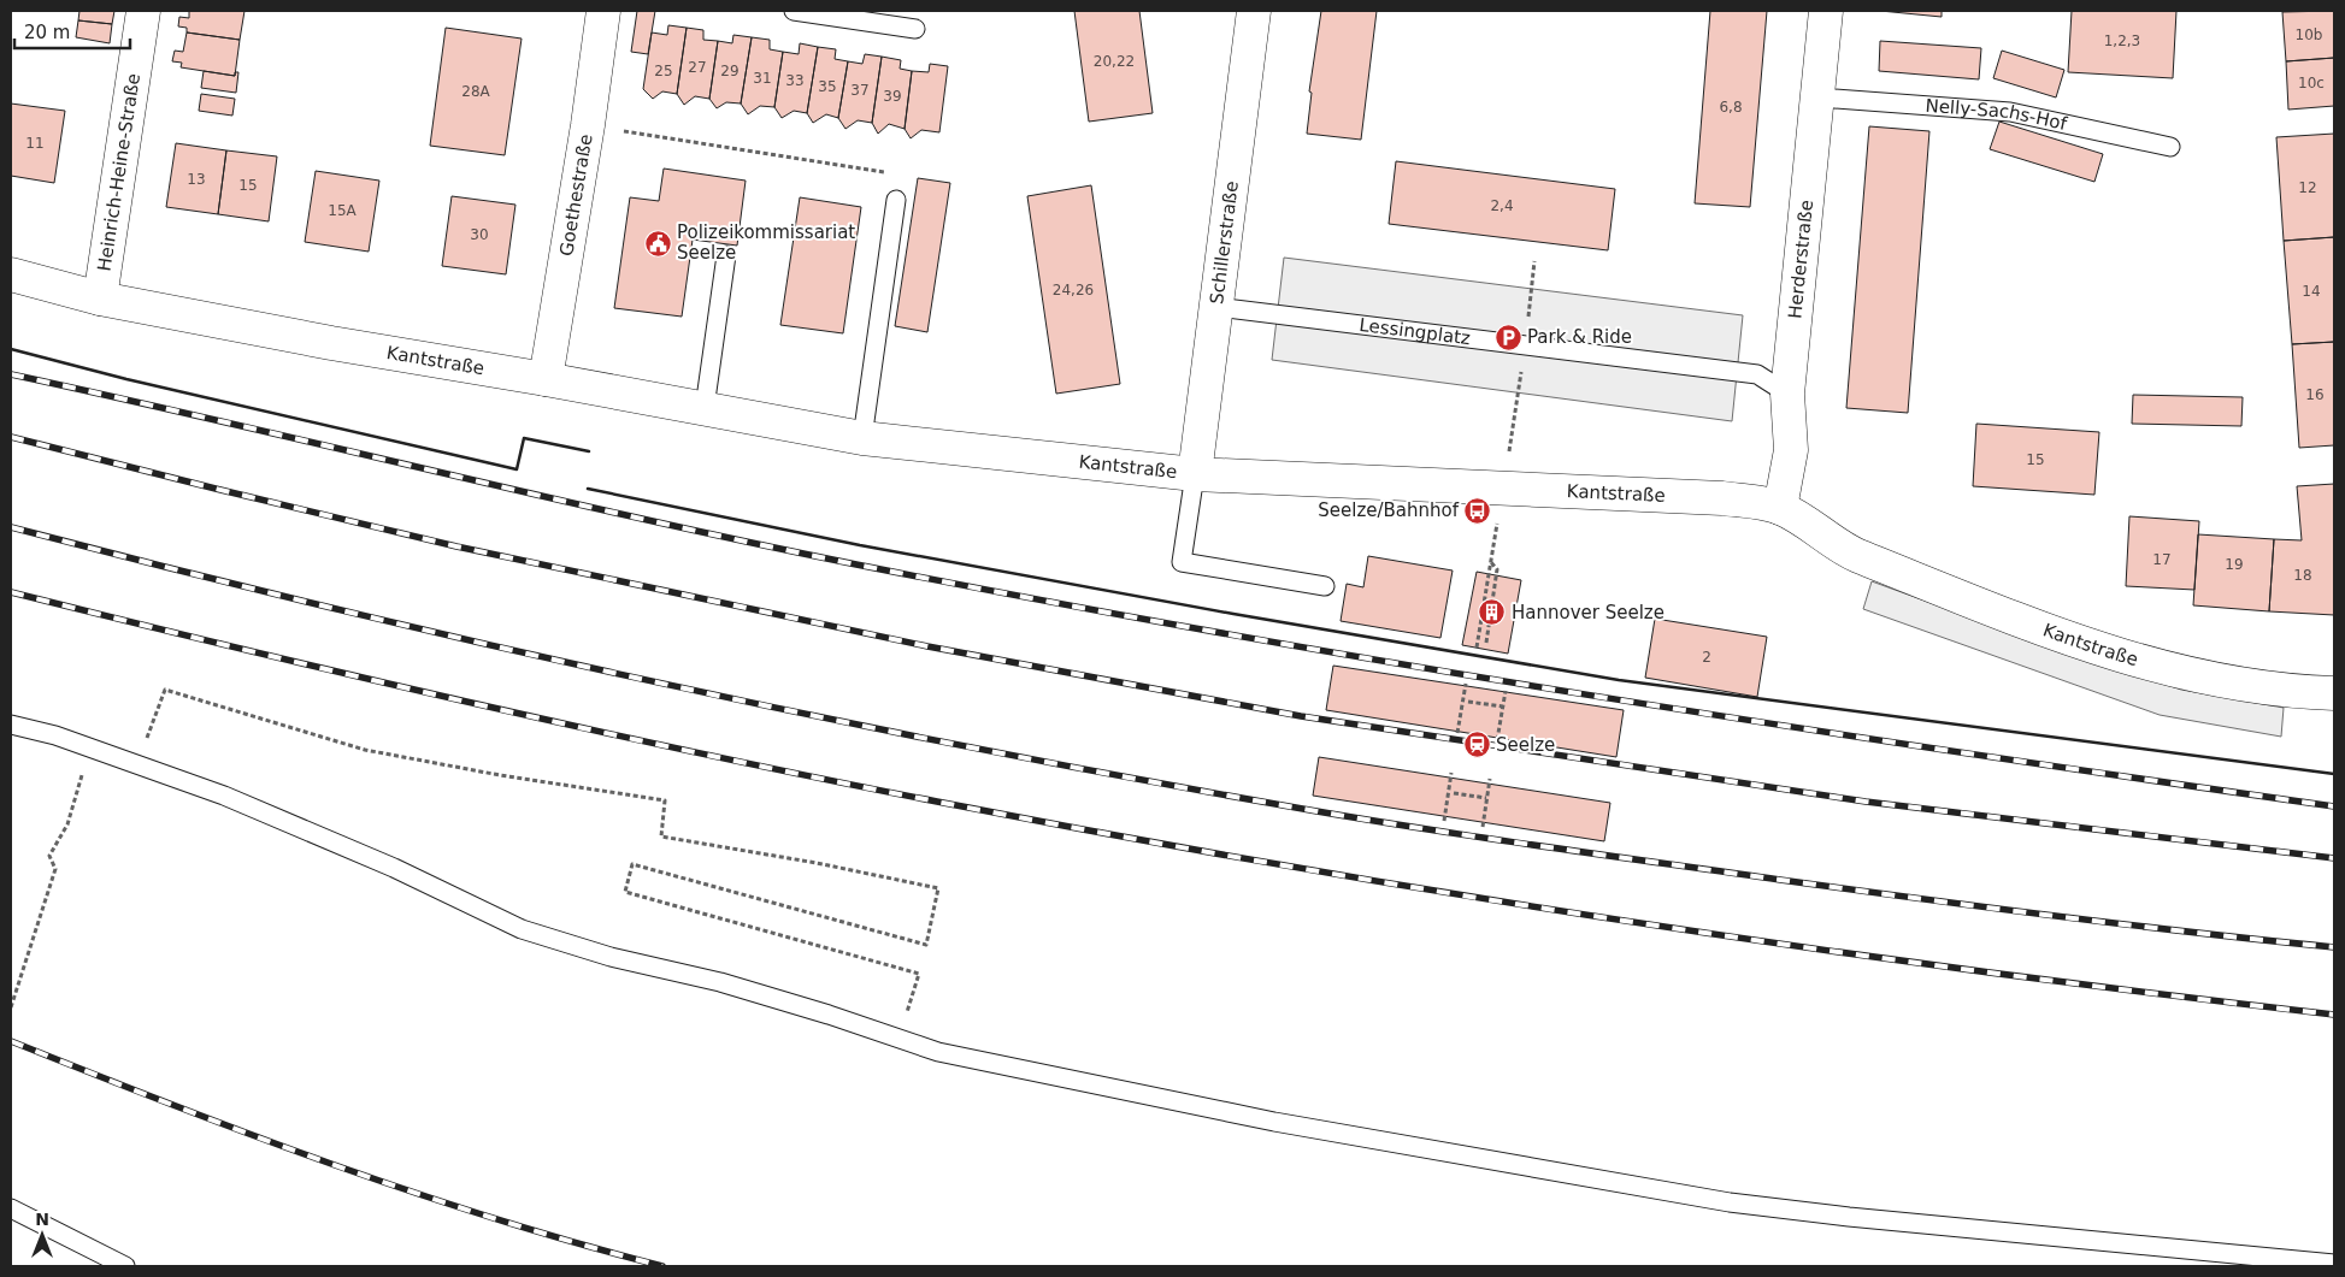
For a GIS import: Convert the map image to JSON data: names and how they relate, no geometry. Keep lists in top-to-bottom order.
{
  "streets": {
    "street": [
      "Heinrich-Heine-Straße",
      "Goethestraße",
      "Schillerstraße",
      "Herderstraße",
      "Kantstraße"
    ],
    "lane": ["Nelly-Sachs-Hof", "Lessingplatz"]
  },
  "crossings": [
    ["Nelly-Sachs-Hof", "Herderstraße"],
    ["Heinrich-Heine-Straße", "Kantstraße"],
    ["Goethestraße", "Kantstraße"],
    ["Schillerstraße", "Lessingplatz"],
    ["Schillerstraße", "Kantstraße"],
    ["Herderstraße", "Lessingplatz"],
    ["Herderstraße", "Kantstraße"]
  ],
  "places": {
    "public building": ["Polizeikommissariat Seelze"],
    "parking": ["Park & Ride"],
    "bus stop": ["Seelze/Bahnhof"],
    "building": ["Hannover Seelze"],
    "station": ["Seelze"]
  },
  "house_numbers": [
    "10b",
    "1,2,3",
    "20,22",
    "27",
    "25",
    "29",
    "31",
    "33",
    "10c",
    "35",
    "37",
    "28A",
    "39",
    "6,8",
    "11",
    "13",
    "15",
    "12",
    "2,4",
    "15A",
    "30",
    "24,26",
    "14",
    "16",
    "15",
    "17",
    "19",
    "18",
    "2"
  ],
  "scale_bar": "20 m",
  "north": "top"
}
